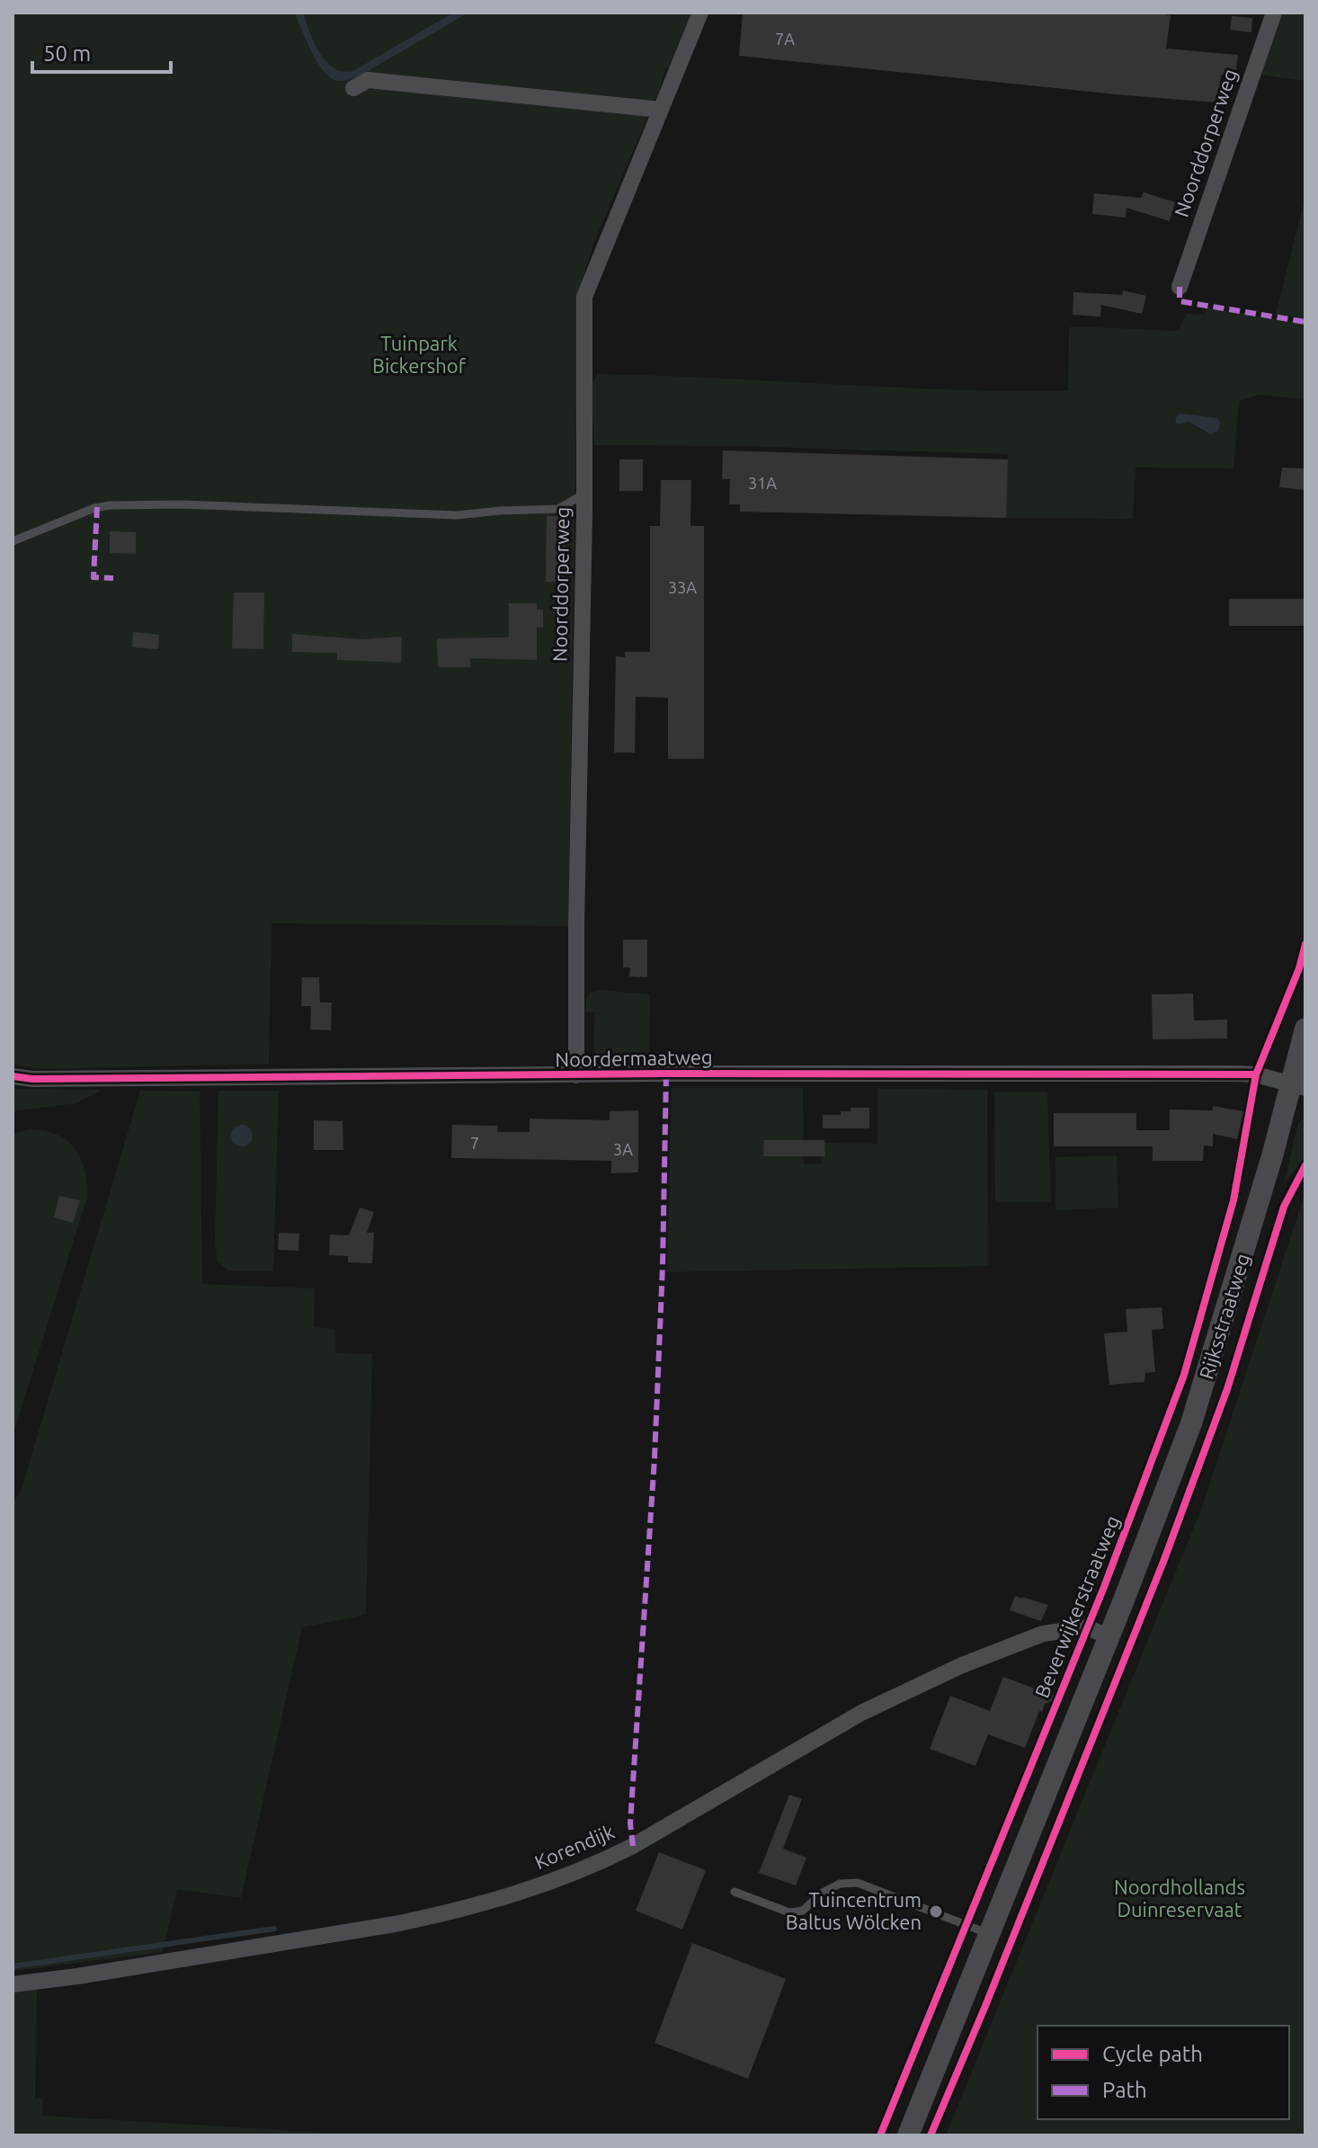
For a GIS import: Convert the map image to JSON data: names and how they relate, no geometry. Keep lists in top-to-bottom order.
{
  "streets": {
    "main road": ["Rijksstraatweg", "Beverwijkerstraatweg"],
    "street": ["Noorddorperweg", "Noordermaatweg", "Korendijk"]
  },
  "crossings": [
    ["Noorddorperweg", "Noordermaatweg"],
    ["Noordermaatweg", "Rijksstraatweg"],
    ["Rijksstraatweg", "Beverwijkerstraatweg"],
    ["Beverwijkerstraatweg", "Korendijk"]
  ],
  "parks": ["Tuinpark Bickershof", "Noordhollands Duinreservaat"],
  "places": ["Tuincentrum Baltus Wölcken"],
  "house_numbers": [
    "7A",
    "31A",
    "33A",
    "7",
    "3A"
  ],
  "legend": ["Cycle path", "Path"],
  "scale_bar": "50 m"
}
